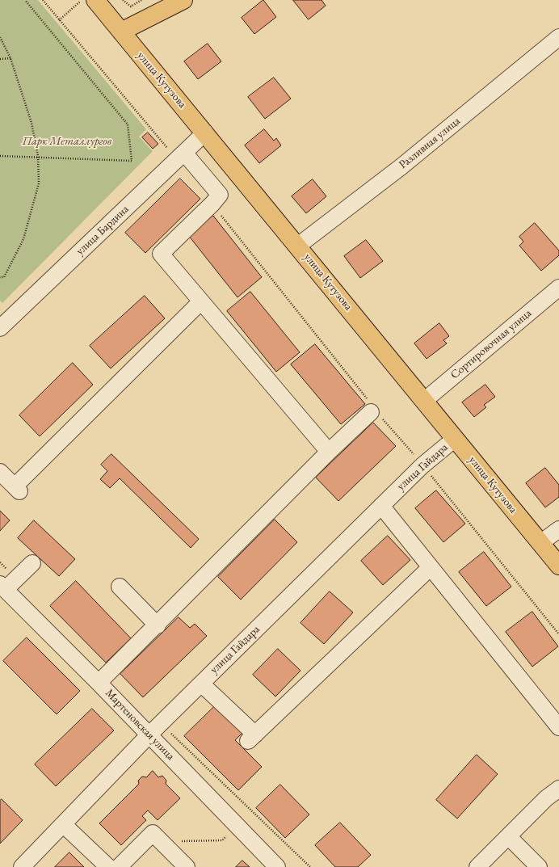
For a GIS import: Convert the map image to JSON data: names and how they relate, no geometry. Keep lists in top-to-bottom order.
{
  "streets": {
    "main road": ["улица Кутузова"],
    "street": [
      "Разливная улица",
      "улица Бардина",
      "Сортировочная улица",
      "улица Гайдара",
      "Мартеновская улица"
    ]
  },
  "crossings": [
    ["улица Кутузова", "Разливная улица"],
    ["улица Кутузова", "улица Бардина"],
    ["улица Кутузова", "Сортировочная улица"],
    ["улица Кутузова", "улица Гайдара"],
    ["улица Гайдара", "Мартеновская улица"]
  ],
  "parks": ["Парк Металлургов"]
}
